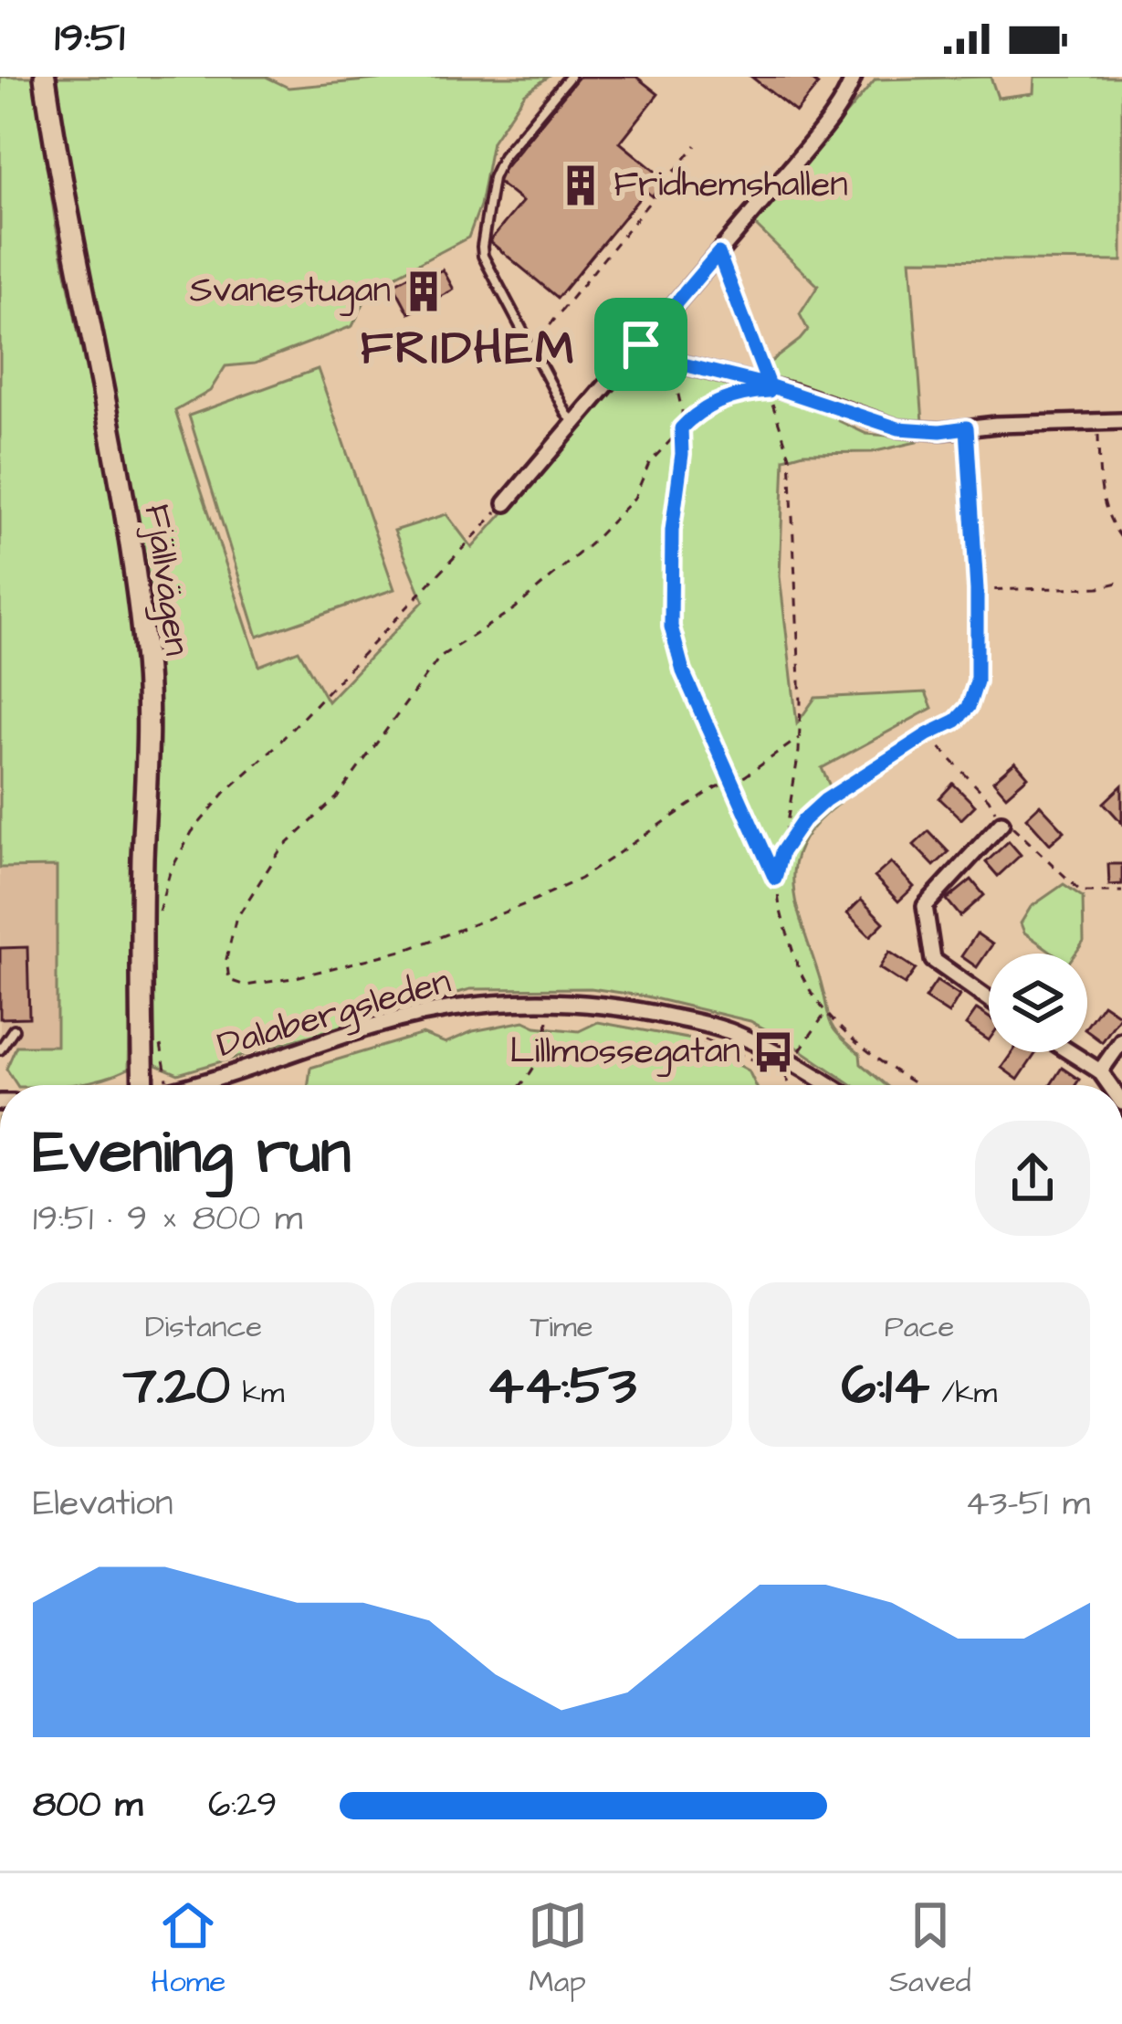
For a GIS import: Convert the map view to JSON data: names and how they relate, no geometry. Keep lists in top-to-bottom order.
{
  "streets": {
    "street": ["Fjällvägen", "Dalabergsleden"]
  },
  "districts": ["FRIDHEM"],
  "places": {
    "building": ["Fridhemshallen", "Svanestugan"],
    "bus stop": ["Lillmossegatan"]
  },
  "page": {
    "status": "19:51",
    "heading": ["Evening run", "19:51 · 9 × 800 m"],
    "stats": [
      ["Distance", "7.20 km"],
      ["Time", "44:53"],
      ["Pace", "6:14 /km"]
    ],
    "chart": ["Elevation", "43–51 m"],
    "list": [
      {
        "name": "800 m",
        "note": "6:29"
      }
    ],
    "tabs": ["Home", "Map", "Saved"]
  }
}
